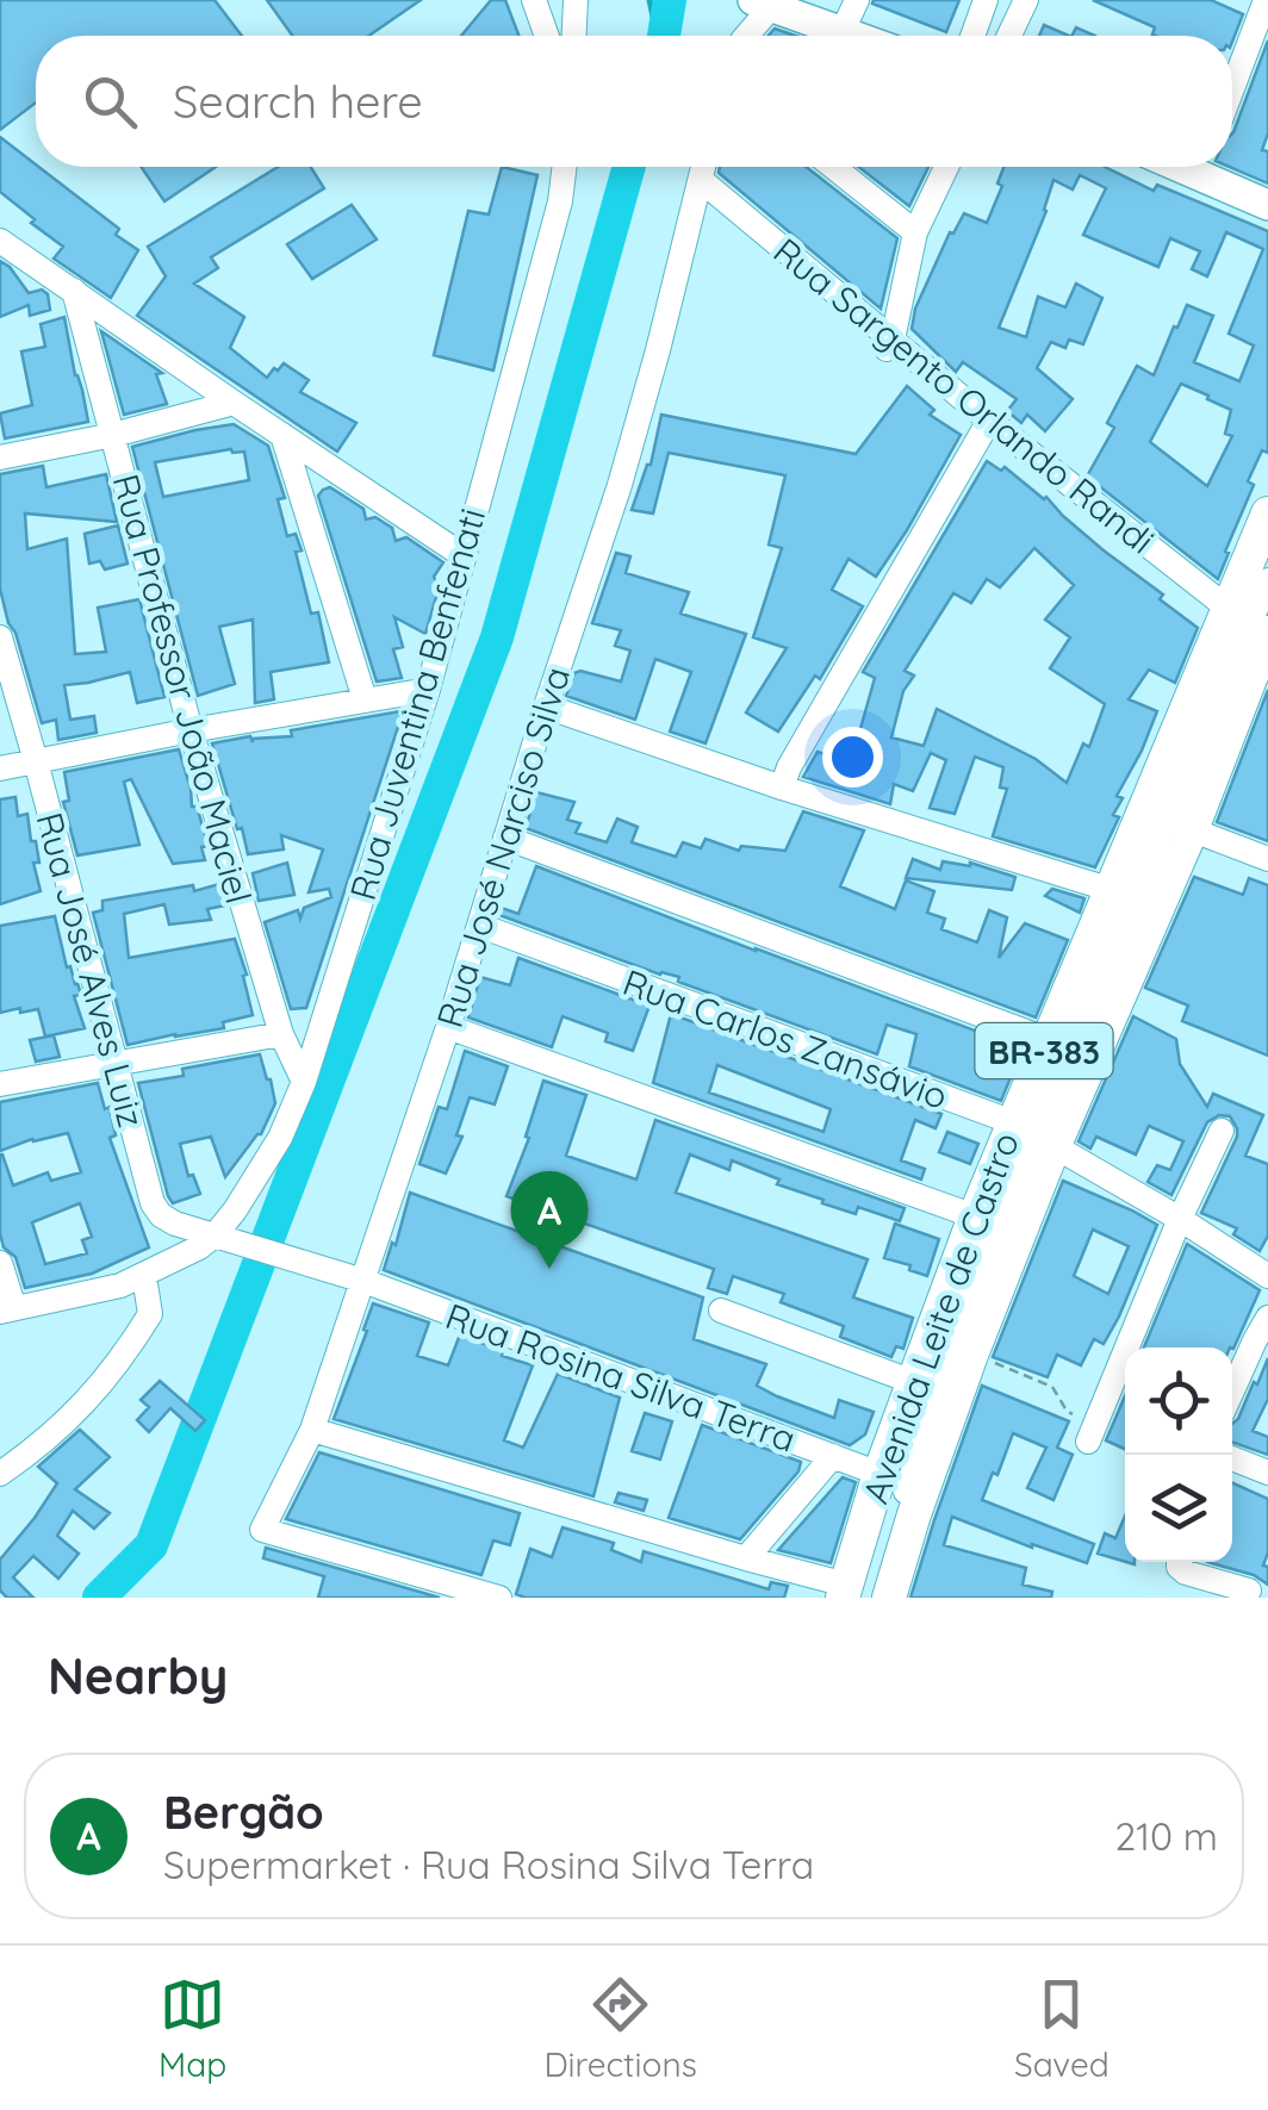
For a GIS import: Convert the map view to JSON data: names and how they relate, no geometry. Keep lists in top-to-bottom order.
{
  "streets": {
    "highway": ["BR-383", "Avenida Leite de Castro"],
    "street": [
      "Rua Sargento Orlando Randi",
      "Rua Professor João Maciel",
      "Rua Juventina Benfenati",
      "Rua José Narciso Silva",
      "Rua José Alves Luiz",
      "Rua Carlos Zansávio",
      "Rua Rosina Silva Terra"
    ]
  },
  "crossings": [
    ["Rua Sargento Orlando Randi", "Rua José Narciso Silva"],
    ["Rua Sargento Orlando Randi", "Avenida Leite de Castro"],
    ["Rua Professor João Maciel", "Rua Juventina Benfenati"],
    ["Rua Juventina Benfenati", "Rua José Alves Luiz"],
    ["Rua José Narciso Silva", "Rua Carlos Zansávio"],
    ["Rua José Narciso Silva", "Rua Rosina Silva Terra"],
    ["Rua José Alves Luiz", "Rua Rosina Silva Terra"],
    ["Rua Carlos Zansávio", "Avenida Leite de Castro"],
    ["Avenida Leite de Castro", "Rua Rosina Silva Terra"]
  ],
  "page": {
    "search": "Search here",
    "pins": "A",
    "heading": "Nearby",
    "list": [
      {
        "mark": "A",
        "name": "Bergão",
        "note": "Supermarket · Rua Rosina Silva Terra",
        "value": "210 m"
      }
    ],
    "nav": ["Map", "Directions", "Saved"]
  }
}
